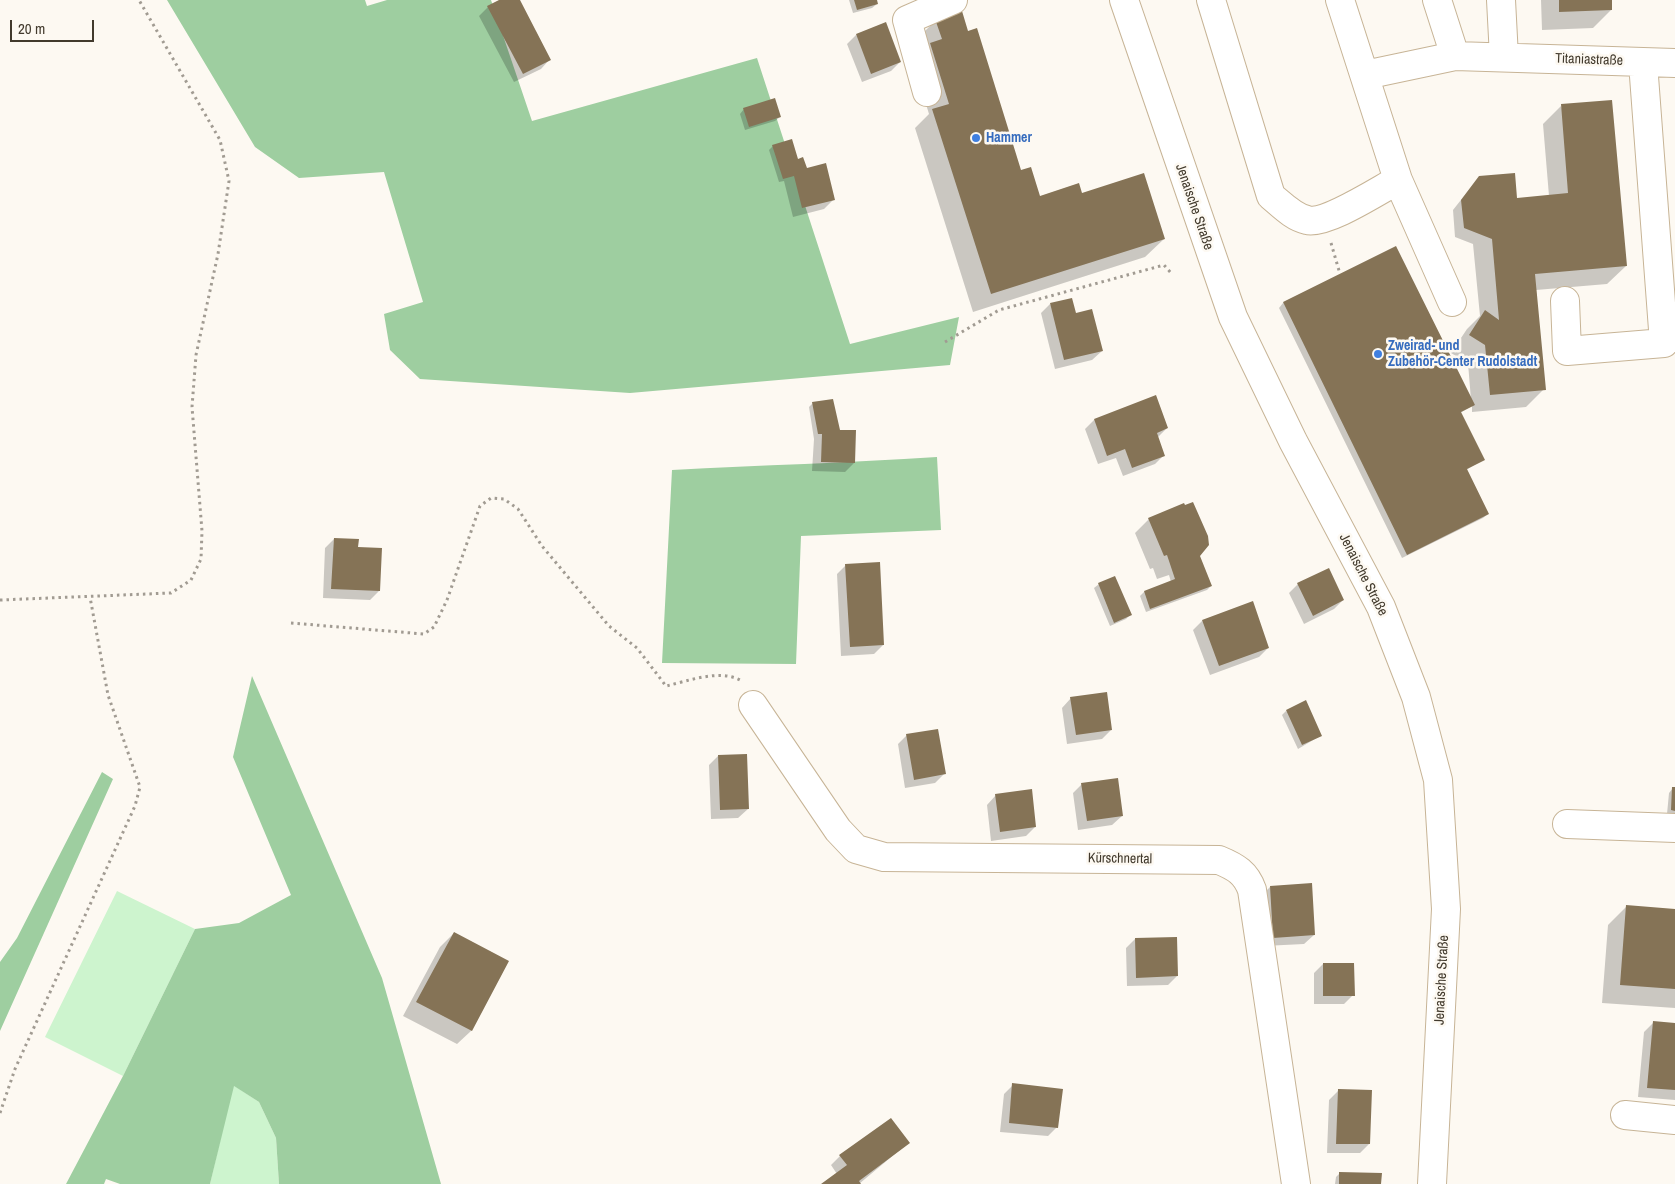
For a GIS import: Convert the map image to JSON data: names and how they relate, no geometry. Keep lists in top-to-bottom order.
{
  "streets": {
    "main road": ["Titaniastraße", "Jenaische Straße", "Kürschnertal"]
  },
  "places": ["Hammer", "Zweirad- und Zubehör-Center Rudolstadt"],
  "scale_bar": "20 m"
}
